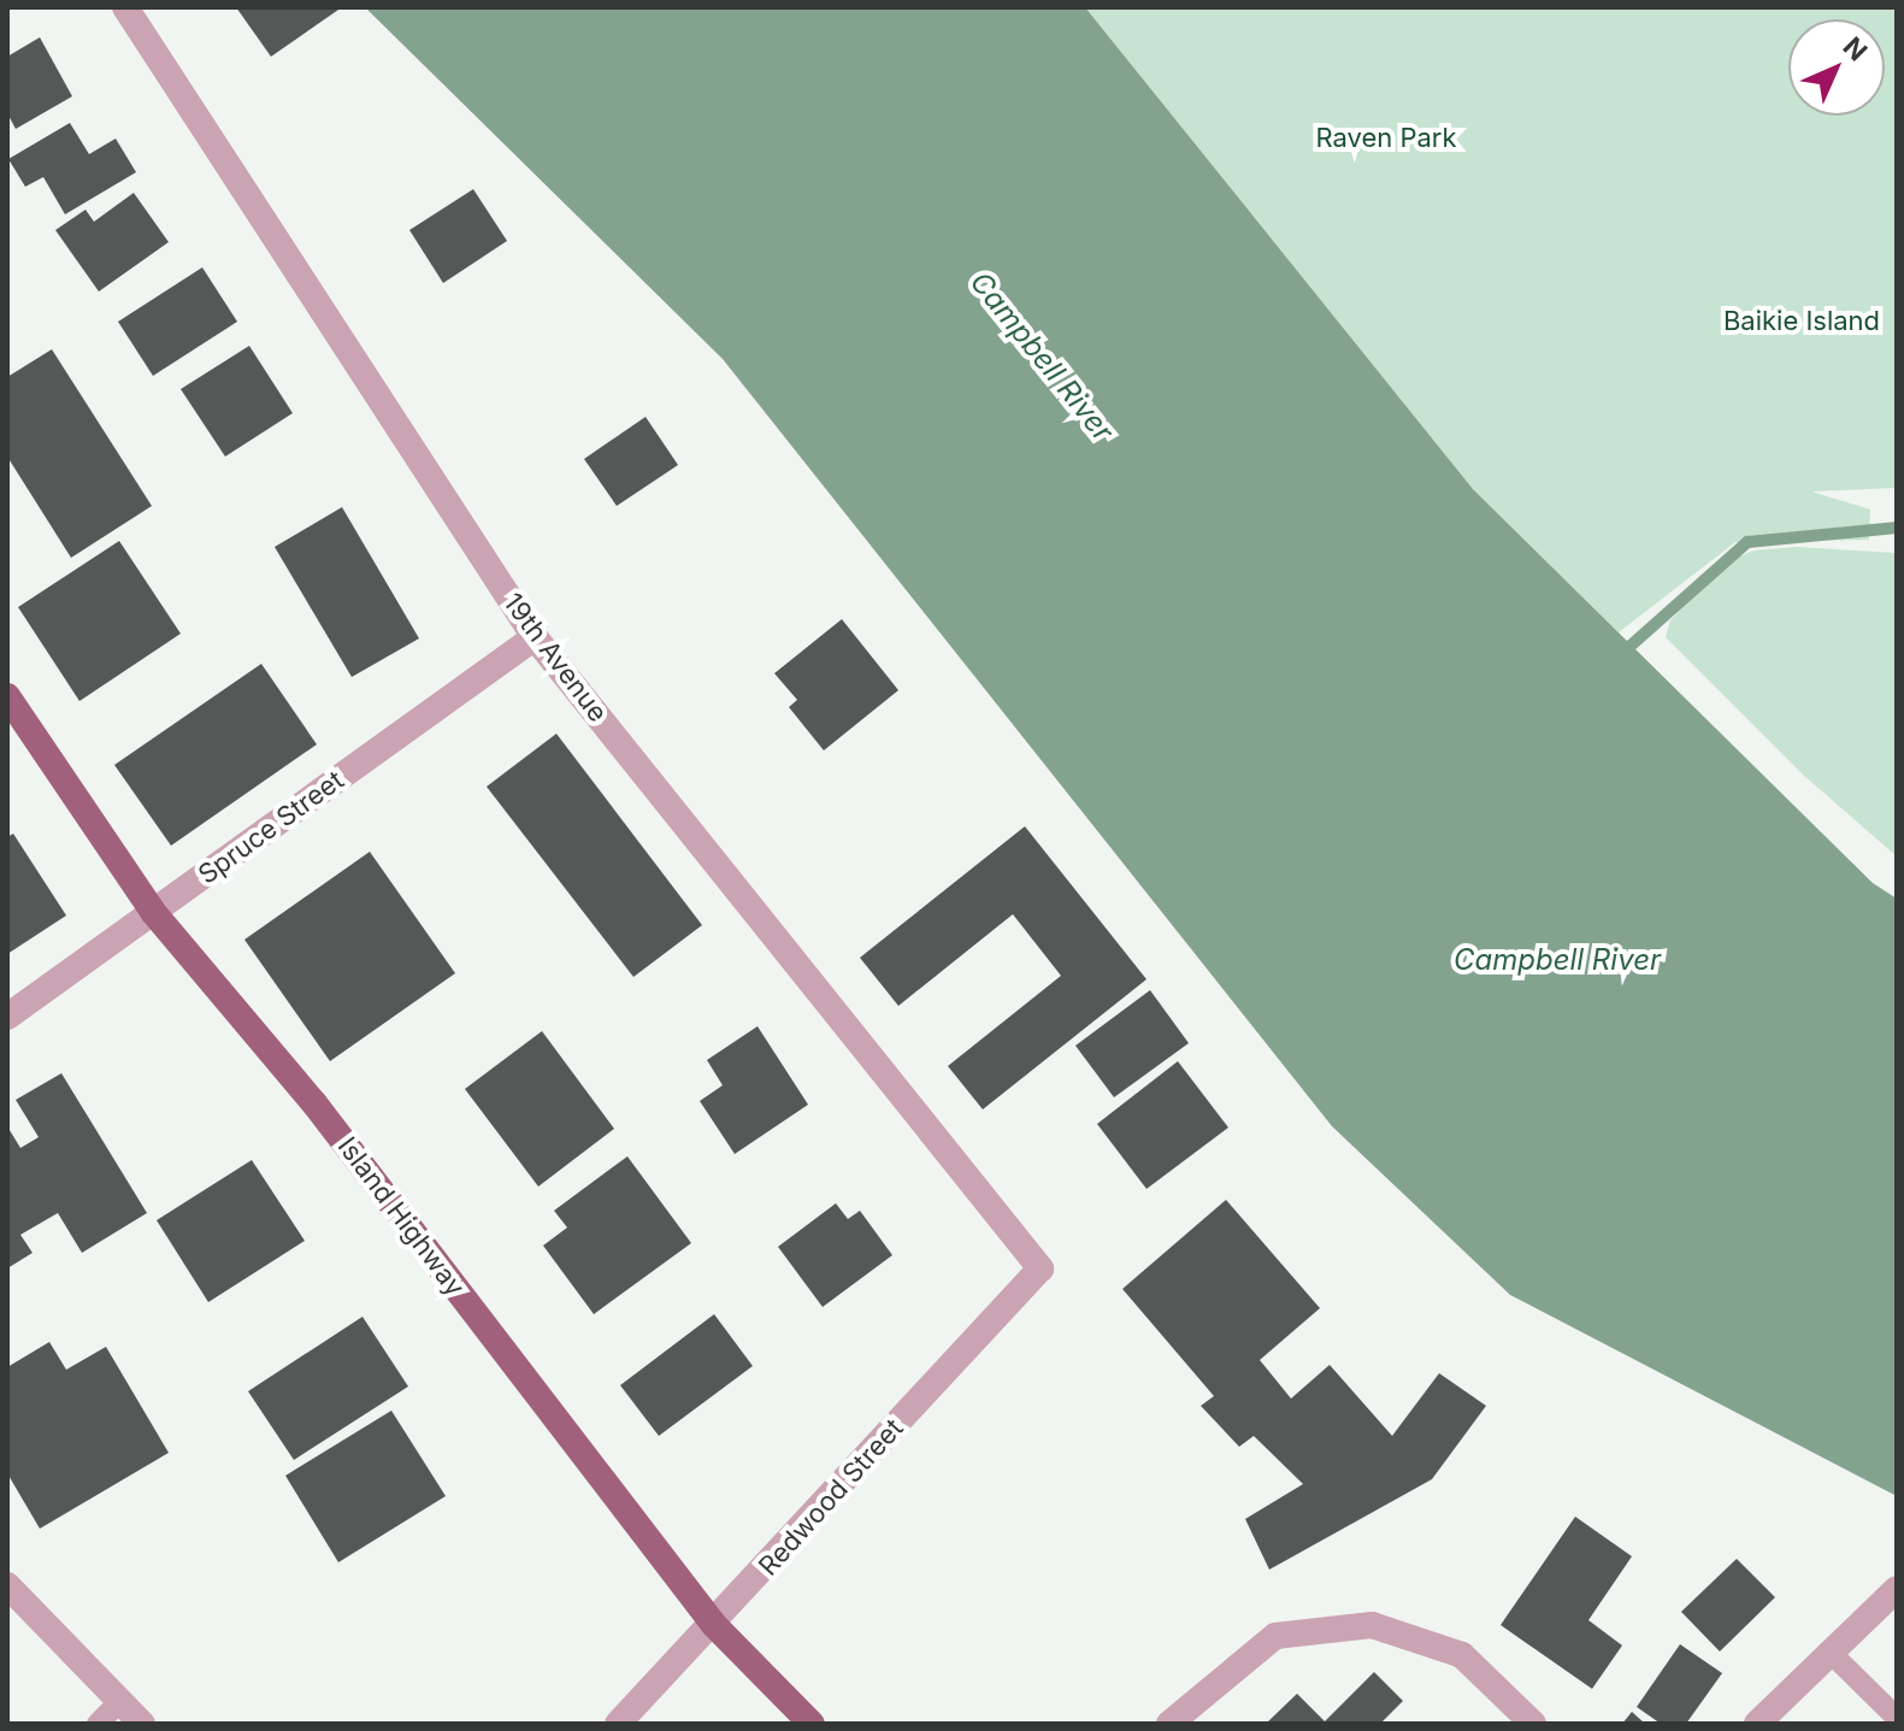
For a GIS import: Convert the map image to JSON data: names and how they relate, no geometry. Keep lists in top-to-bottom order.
{
  "streets": {
    "main road": ["Island Highway"],
    "street": ["19th Avenue", "Spruce Street", "Redwood Street"]
  },
  "crossings": [
    ["19th Avenue", "Spruce Street"],
    ["19th Avenue", "Redwood Street"],
    ["Spruce Street", "Island Highway"],
    ["Island Highway", "Redwood Street"]
  ],
  "water": ["Campbell River"],
  "parks": ["Raven Park", "Baikie Island"],
  "north": "top right"
}
